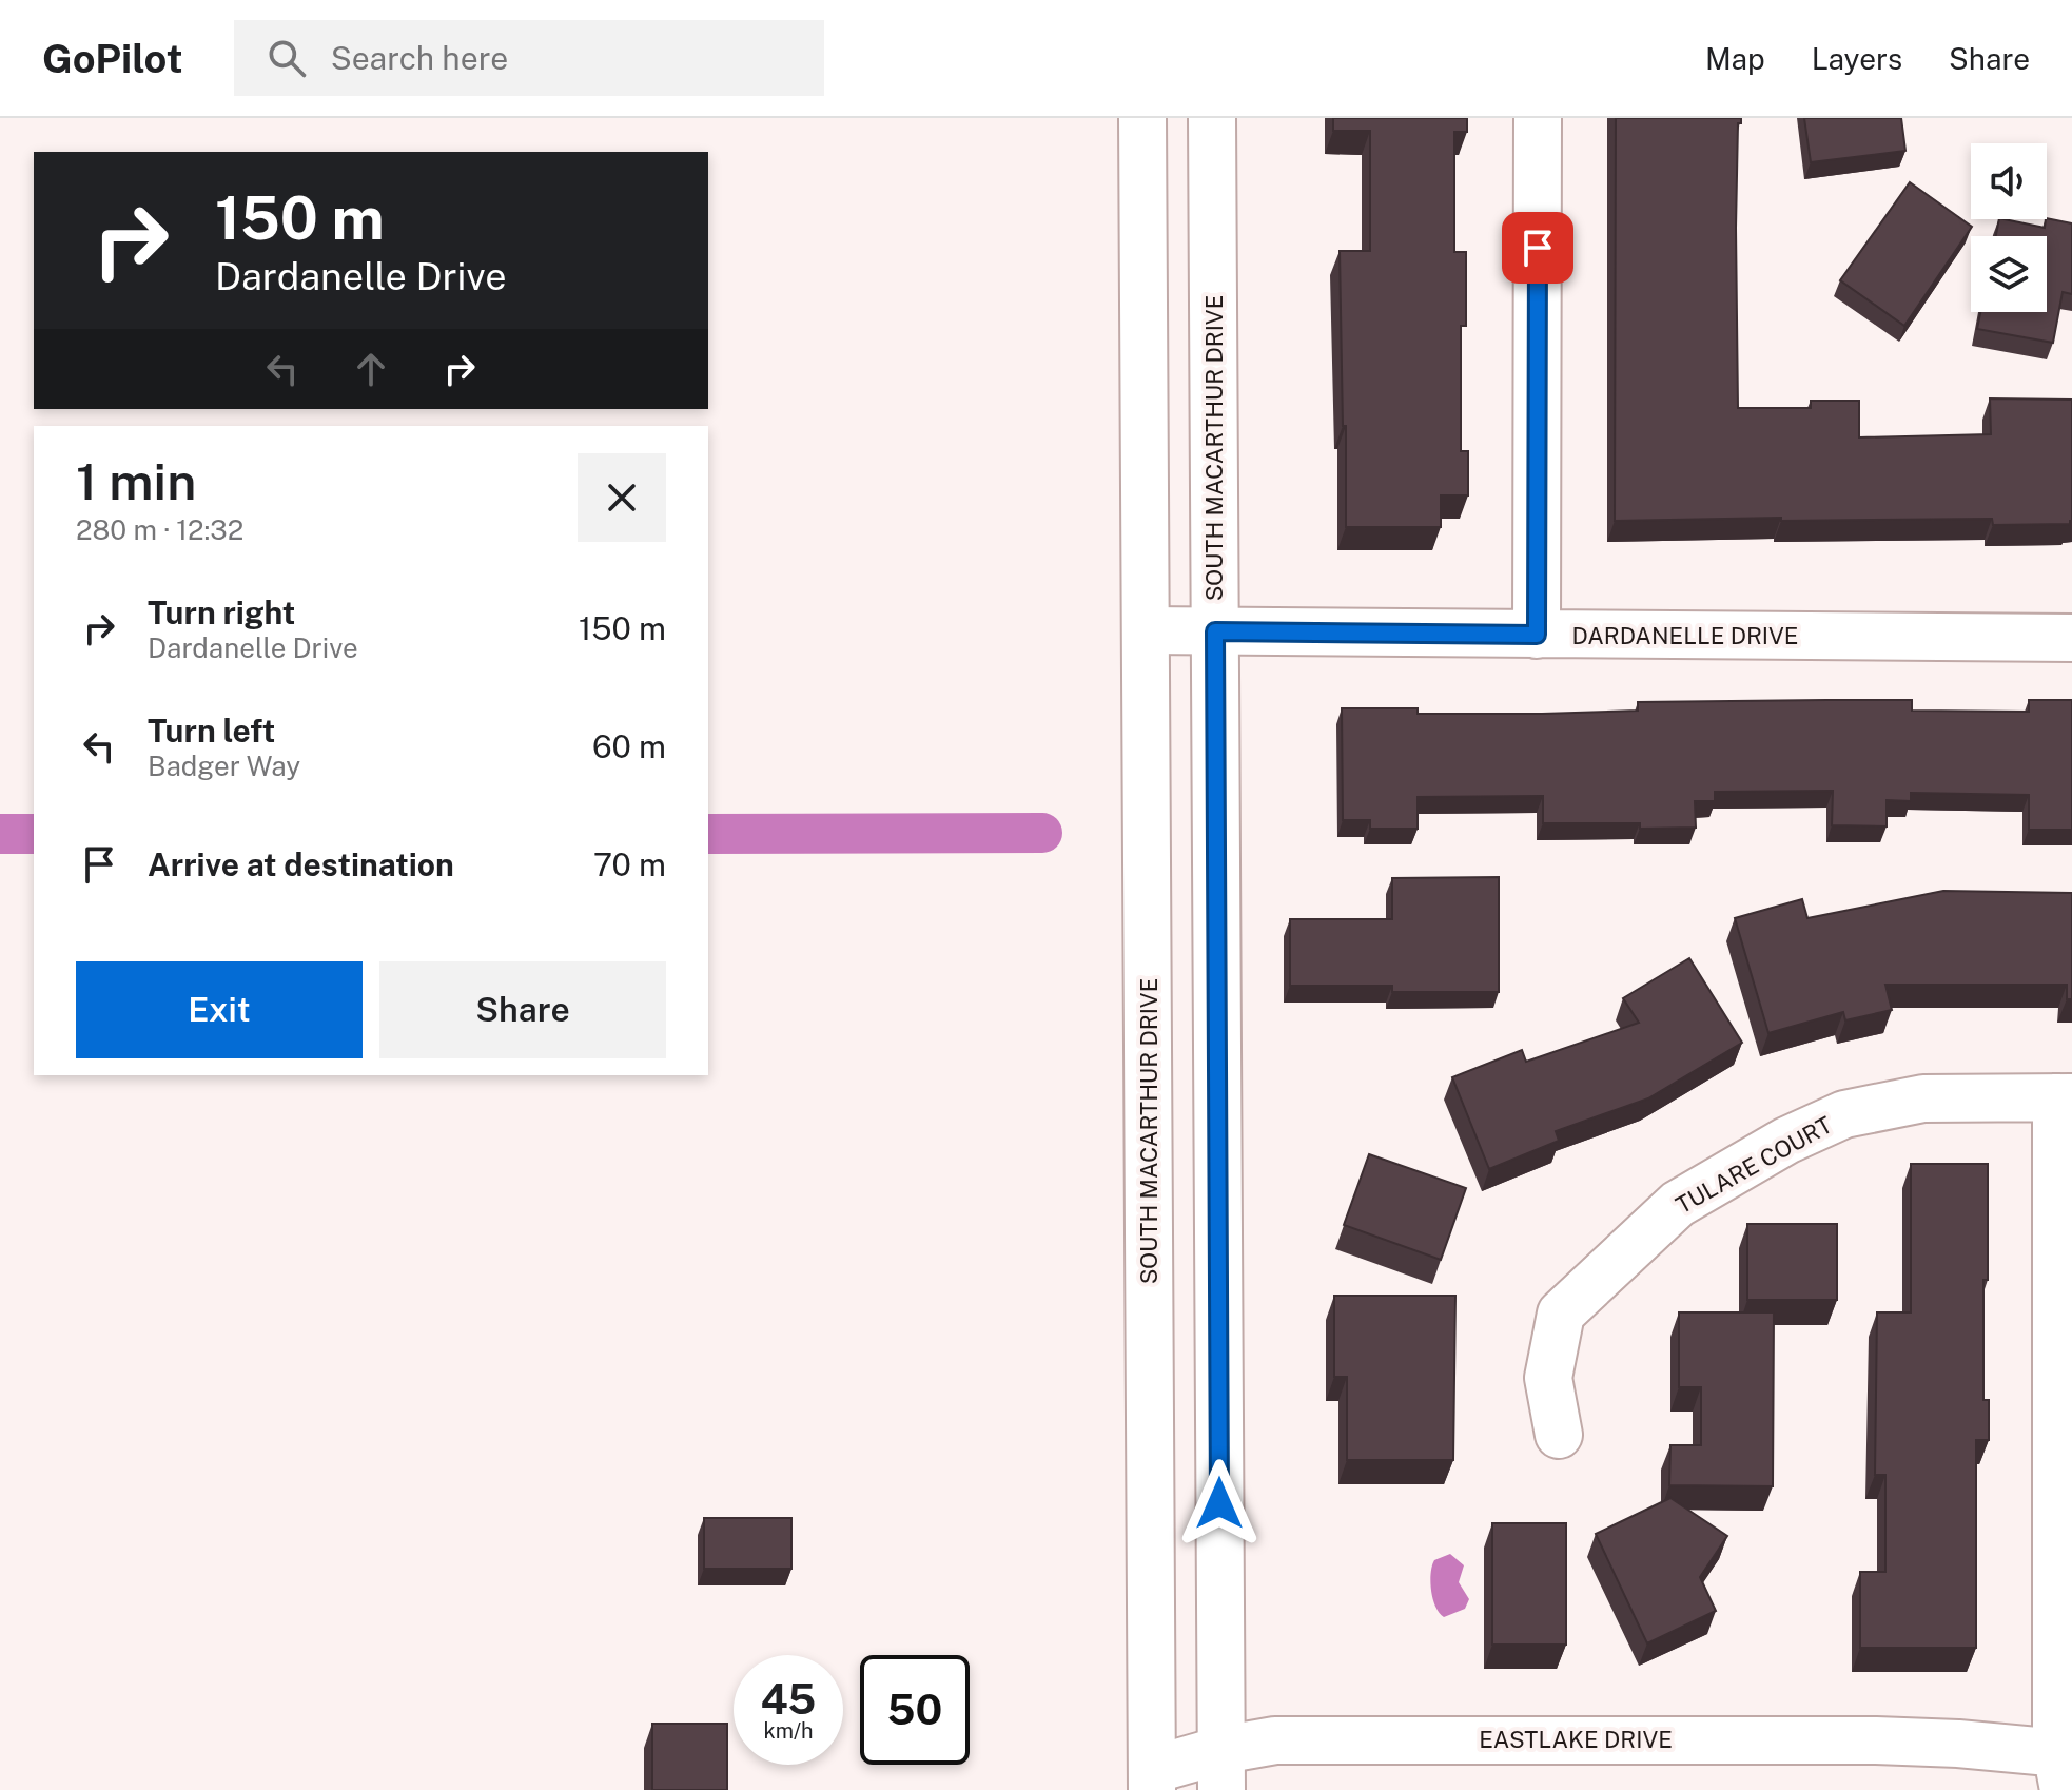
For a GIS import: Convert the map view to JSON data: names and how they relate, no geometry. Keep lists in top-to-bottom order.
{
  "streets": {
    "street": [
      "SOUTH MACARTHUR DRIVE",
      "DARDANELLE DRIVE",
      "TULARE COURT",
      "EASTLAKE DRIVE"
    ]
  },
  "crossings": [
    ["SOUTH MACARTHUR DRIVE", "DARDANELLE DRIVE"],
    ["SOUTH MACARTHUR DRIVE", "EASTLAKE DRIVE"]
  ],
  "page": {
    "header": "GoPilot",
    "search": "Search here",
    "nav": ["Map", "Layers", "Share"],
    "turn": ["150 m", "Dardanelle Drive"],
    "heading": ["1 min", "280 m · 12:32"],
    "list": [
      {
        "name": "Turn right",
        "note": "Dardanelle Drive",
        "value": "150 m"
      },
      {
        "name": "Turn left",
        "note": "Badger Way",
        "value": "60 m"
      },
      {
        "name": "Arrive at destination",
        "value": "70 m"
      }
    ],
    "buttons": ["Exit", "Share"],
    "speed": "45 km/h",
    "limit": "50"
  }
}
